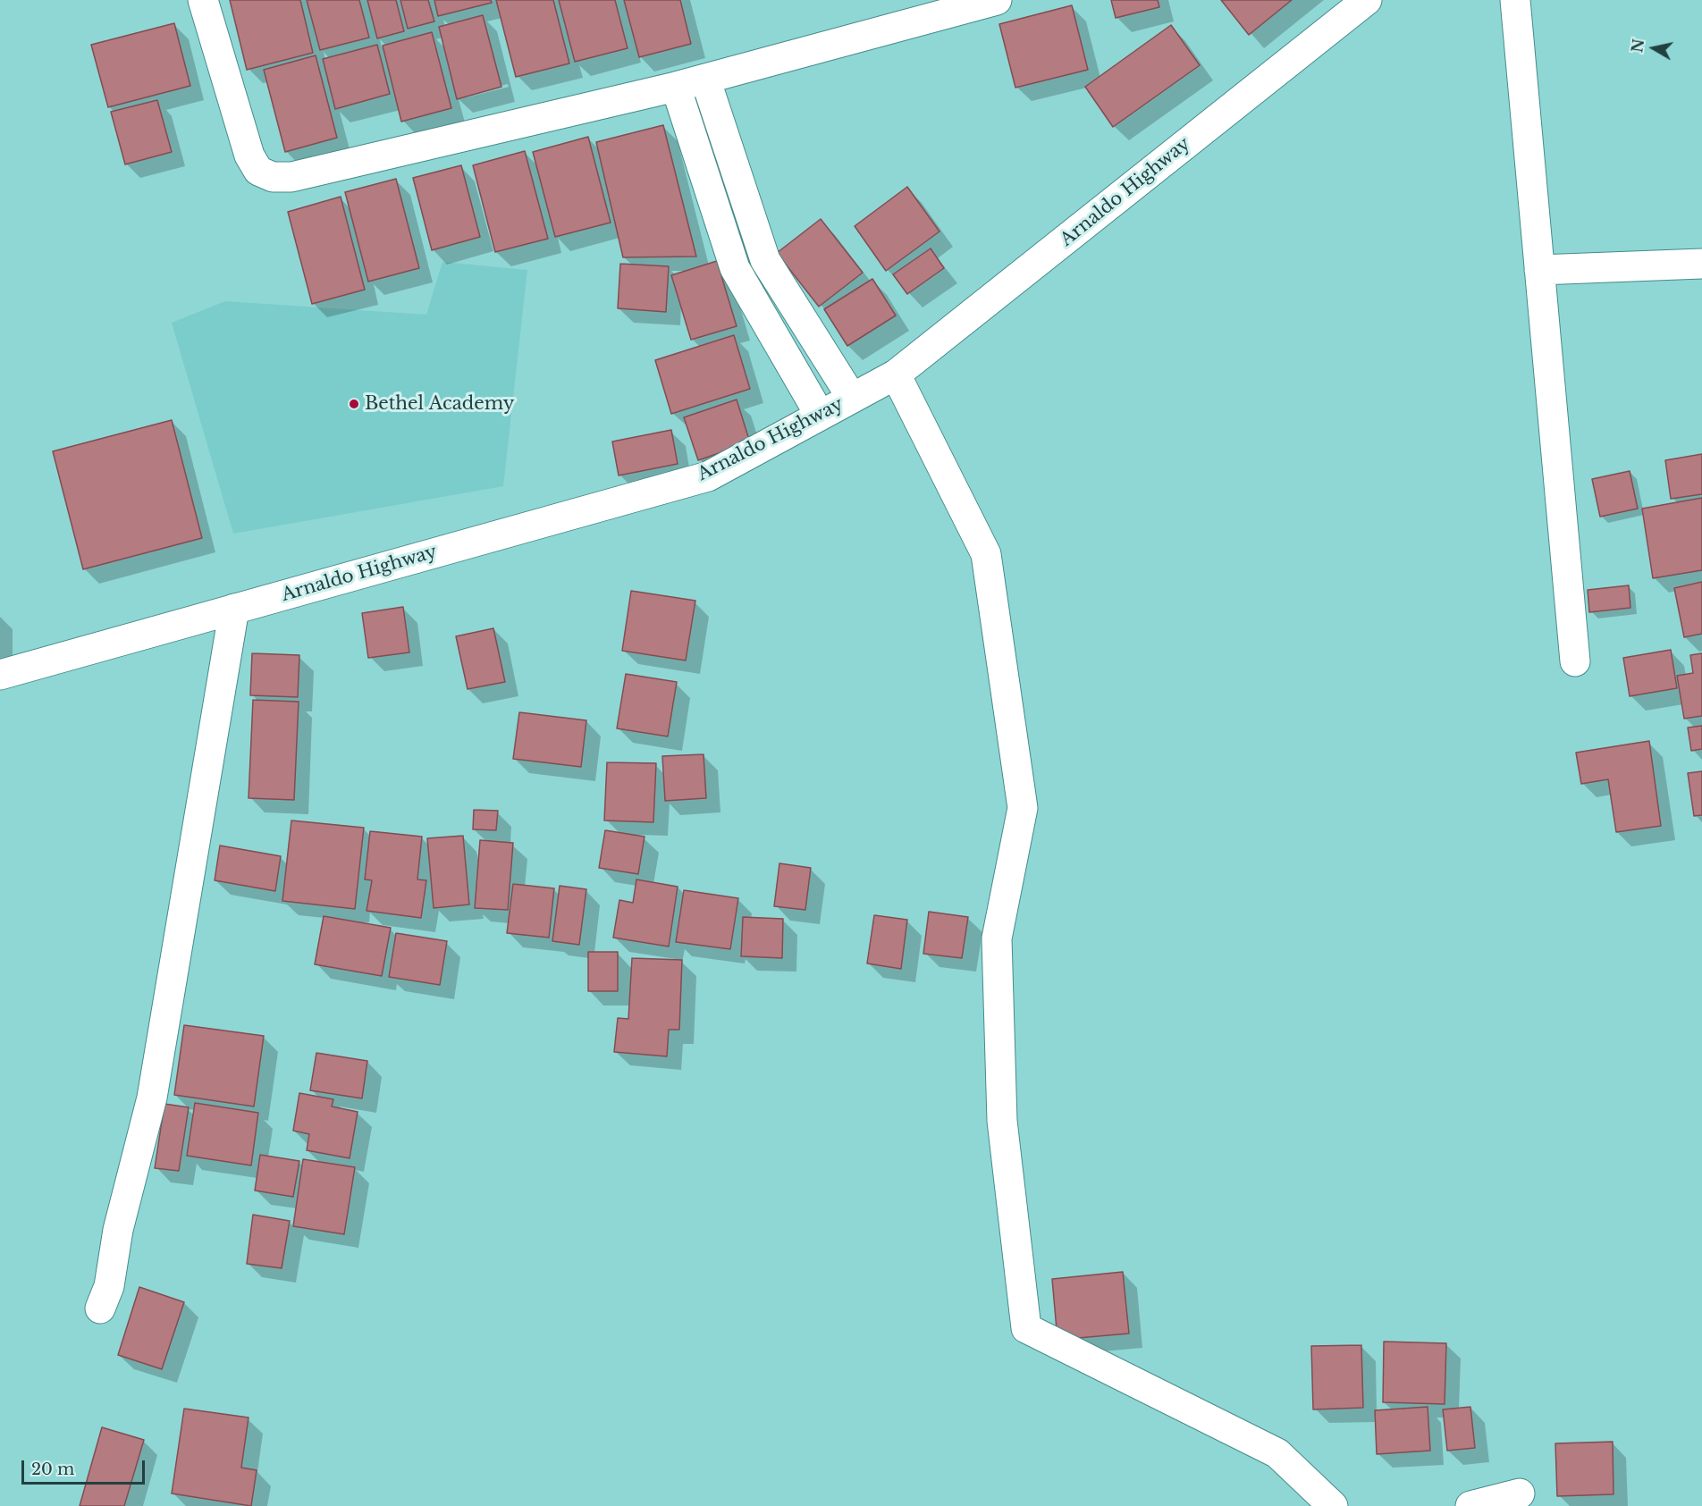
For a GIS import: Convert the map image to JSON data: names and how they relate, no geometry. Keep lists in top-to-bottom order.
{
  "streets": {
    "street": ["Arnaldo Highway"]
  },
  "places": ["Bethel Academy"],
  "scale_bar": "20 m",
  "north": "left"
}
